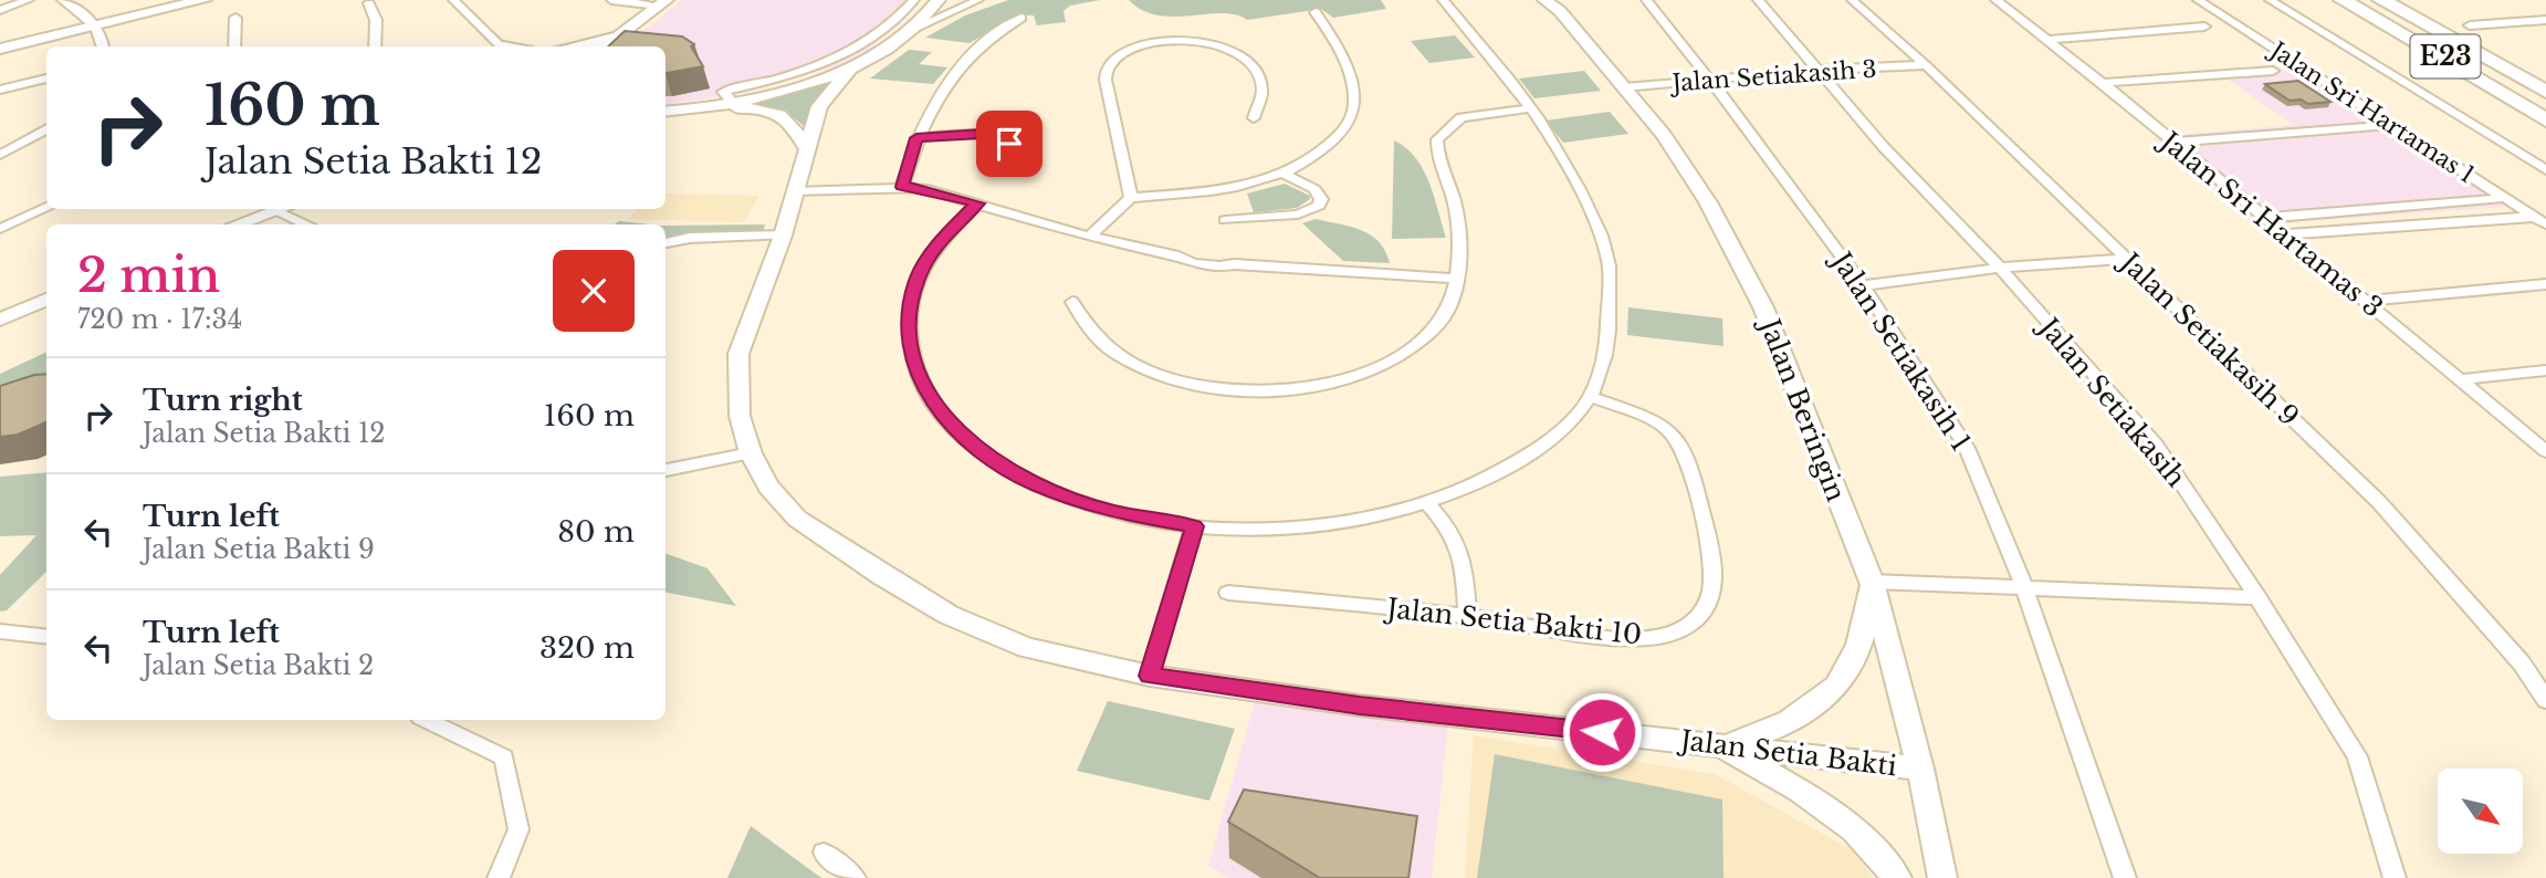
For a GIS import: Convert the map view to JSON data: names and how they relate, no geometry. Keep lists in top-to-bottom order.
{
  "streets": {
    "highway": ["E23"],
    "street": [
      "Jalan Setiakasih 3",
      "Jalan Sri Hartamas 1",
      "Jalan Sri Hartamas 3",
      "Jalan Setiakasih 9",
      "Jalan Setiakasih 1",
      "Jalan Setiakasih",
      "Jalan Beringin",
      "Jalan Setia Bakti 10",
      "Jalan Setia Bakti"
    ]
  },
  "crossings": [
    ["Jalan Setiakasih 3", "Jalan Setiakasih 9"],
    ["Jalan Setiakasih 3", "Jalan Setiakasih 1"],
    ["Jalan Setiakasih 3", "Jalan Setiakasih"],
    ["Jalan Setiakasih 3", "Jalan Beringin"],
    ["Jalan Beringin", "Jalan Setia Bakti"]
  ],
  "north": "bottom right",
  "page": {
    "turn": ["160 m", "Jalan Setia Bakti 12"],
    "heading": ["2 min", "720 m · 17:34"],
    "list": [
      {
        "name": "Turn right",
        "note": "Jalan Setia Bakti 12",
        "value": "160 m"
      },
      {
        "name": "Turn left",
        "note": "Jalan Setia Bakti 9",
        "value": "80 m"
      },
      {
        "name": "Turn left",
        "note": "Jalan Setia Bakti 2",
        "value": "320 m"
      }
    ]
  }
}
